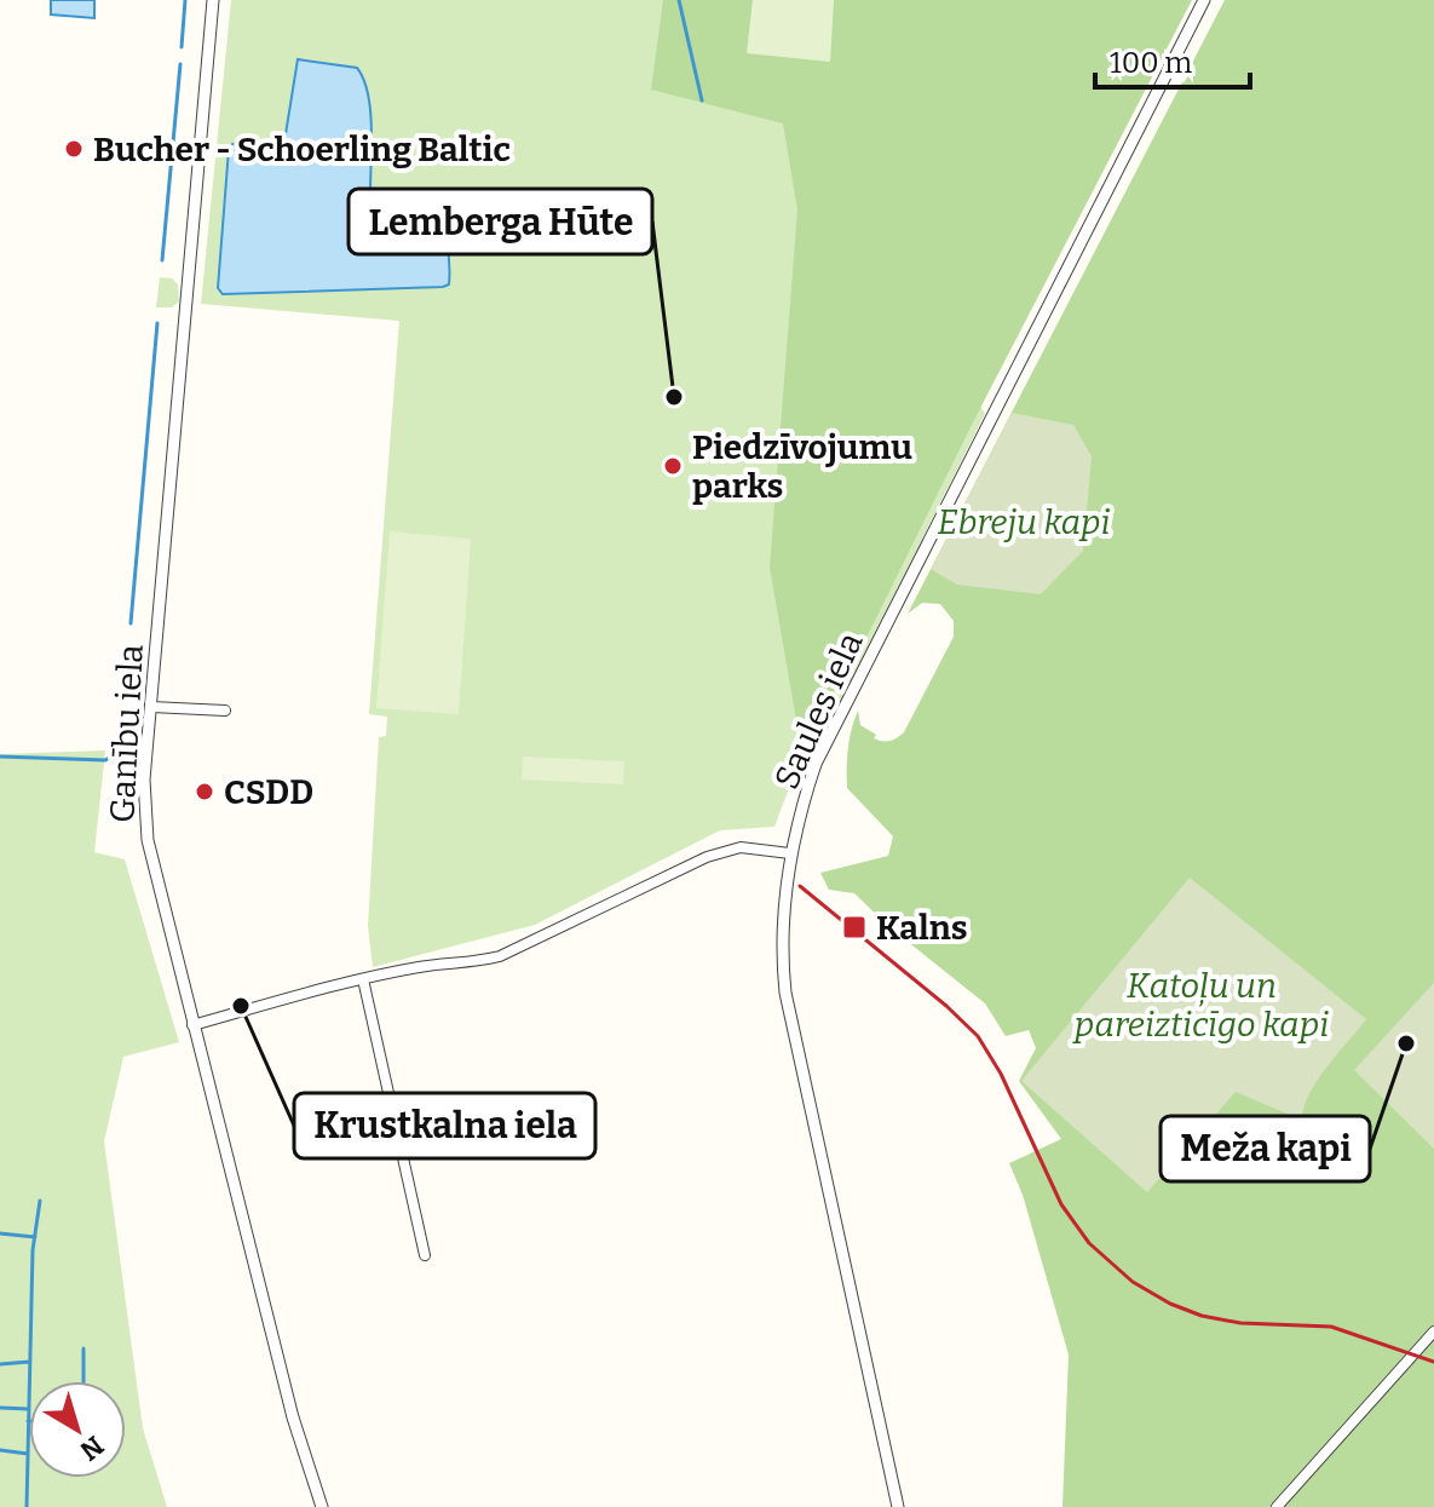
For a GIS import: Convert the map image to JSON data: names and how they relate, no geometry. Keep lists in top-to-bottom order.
{
  "streets": {
    "street": ["Saules iela", "Ganību iela"]
  },
  "parks": ["Ebreju kapi", "Katoļu un pareizticīgo kapi"],
  "places": {
    "other": [
      "Bucher - Schoerling Baltic",
      "Lemberga Hūte",
      "Piedzīvojumu parks",
      "CSDD",
      "Krustkalna iela",
      "Meža kapi"
    ],
    "transit": ["Kalns"]
  },
  "scale_bar": "100 m",
  "north": "bottom right"
}
